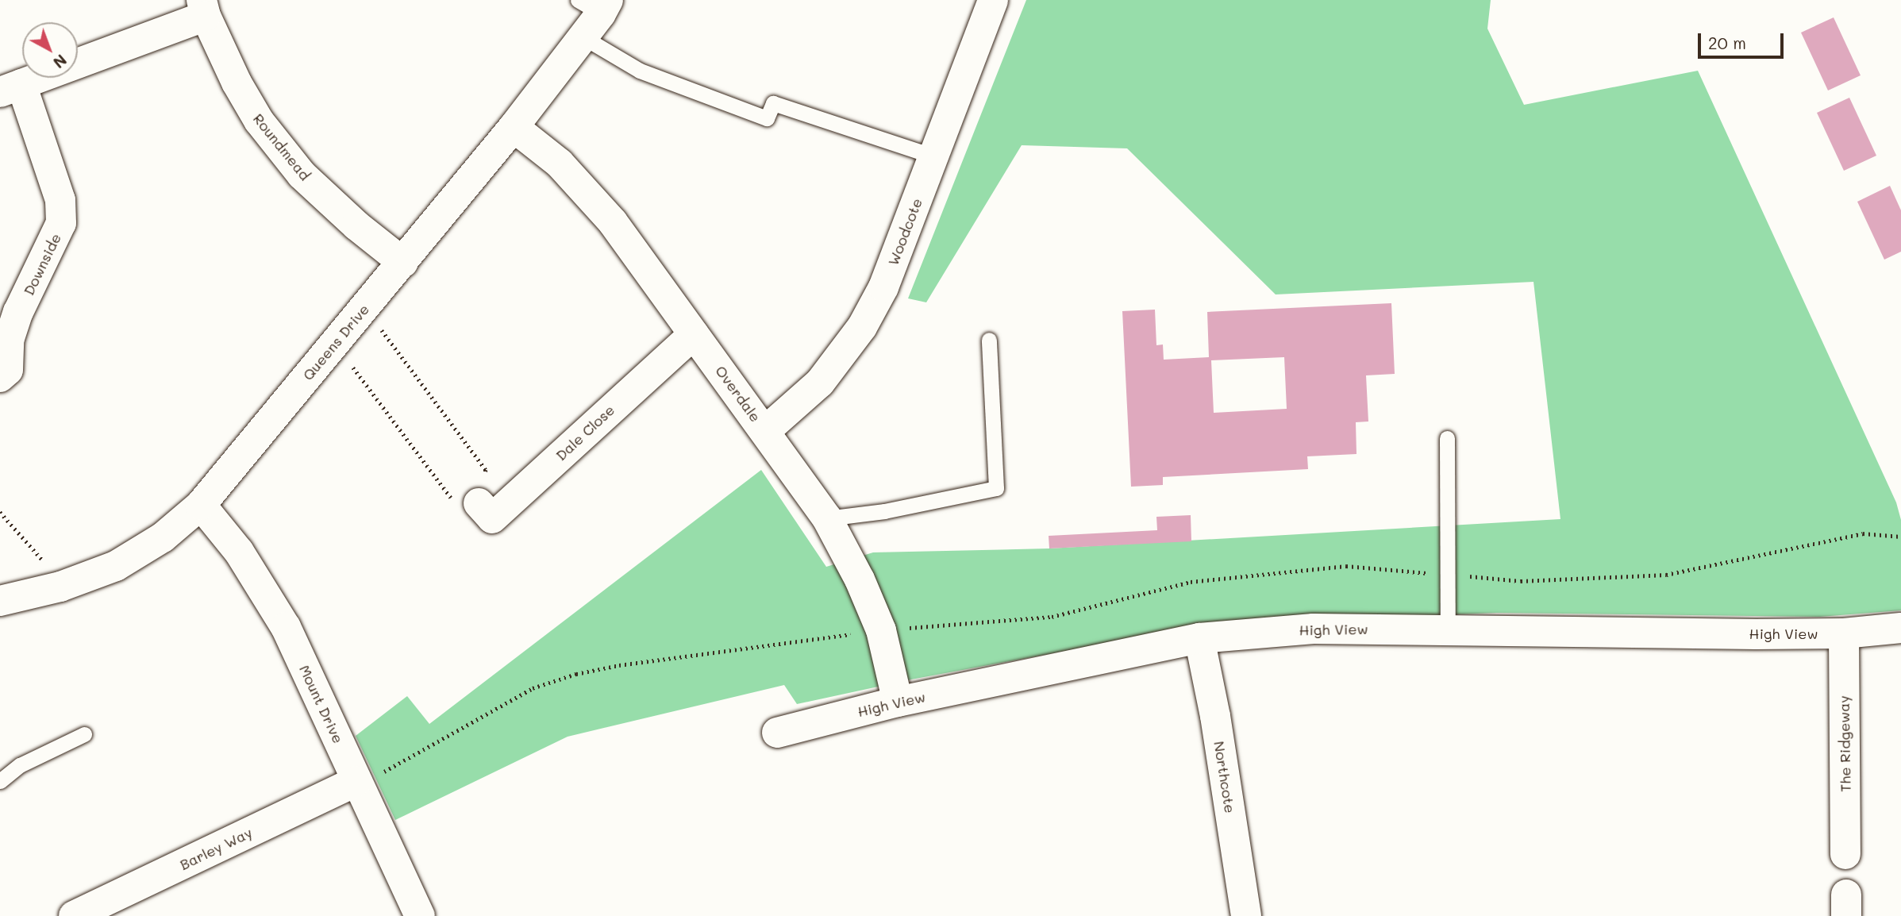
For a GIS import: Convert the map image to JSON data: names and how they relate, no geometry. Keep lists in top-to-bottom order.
{
  "streets": {
    "street": [
      "Roundmead",
      "Woodcote",
      "Downside",
      "Queens Drive",
      "Overdale",
      "Dale Close",
      "High View",
      "Mount Drive",
      "The Ridgeway",
      "Northcote",
      "Barley Way"
    ]
  },
  "crossings": [
    ["Roundmead", "Downside"],
    ["Roundmead", "Queens Drive"],
    ["Woodcote", "Overdale"],
    ["Queens Drive", "Overdale"],
    ["Queens Drive", "Mount Drive"],
    ["Overdale", "Dale Close"],
    ["Overdale", "High View"],
    ["High View", "The Ridgeway"],
    ["High View", "Northcote"],
    ["Mount Drive", "Barley Way"]
  ],
  "scale_bar": "20 m",
  "north": "bottom right"
}
